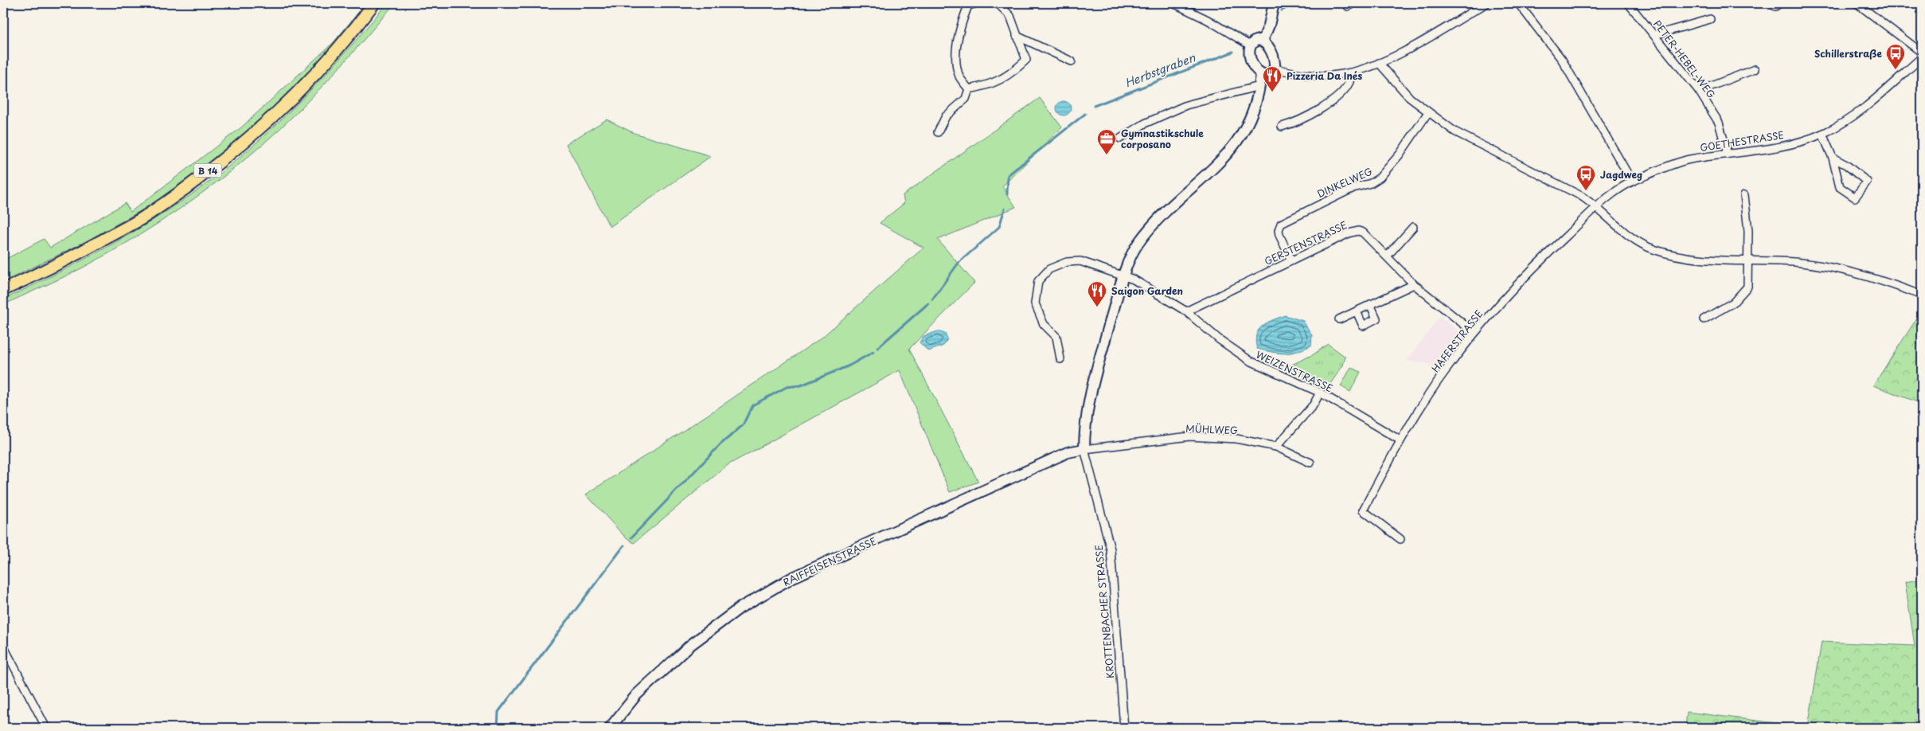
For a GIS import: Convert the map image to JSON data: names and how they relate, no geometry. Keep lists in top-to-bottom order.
{
  "streets": {
    "main road": ["B 14"],
    "street": [
      "PETER-HEBEL-WEG",
      "GOETHESTRASSE",
      "DINKELWEG",
      "GERSTENSTRASSE",
      "HAFERSTRASSE",
      "WEIZENSTRASSE",
      "MÜHLWEG",
      "RAIFFEISENSTRASSE",
      "KROTTENBACHER STRASSE"
    ]
  },
  "crossings": [
    ["PETER-HEBEL-WEG", "GOETHESTRASSE"],
    ["GOETHESTRASSE", "HAFERSTRASSE"],
    ["DINKELWEG", "GERSTENSTRASSE"],
    ["GERSTENSTRASSE", "HAFERSTRASSE"],
    ["GERSTENSTRASSE", "WEIZENSTRASSE"],
    ["HAFERSTRASSE", "WEIZENSTRASSE"],
    ["MÜHLWEG", "RAIFFEISENSTRASSE"],
    ["MÜHLWEG", "KROTTENBACHER STRASSE"],
    ["RAIFFEISENSTRASSE", "KROTTENBACHER STRASSE"]
  ],
  "water": ["Herbstgraben"],
  "places": {
    "bus stop": ["Schillerstraße", "Jagdweg"],
    "restaurant": ["Pizzeria Da Inés", "Saigon Garden"],
    "office": ["Gymnastikschule corposano"]
  }
}
